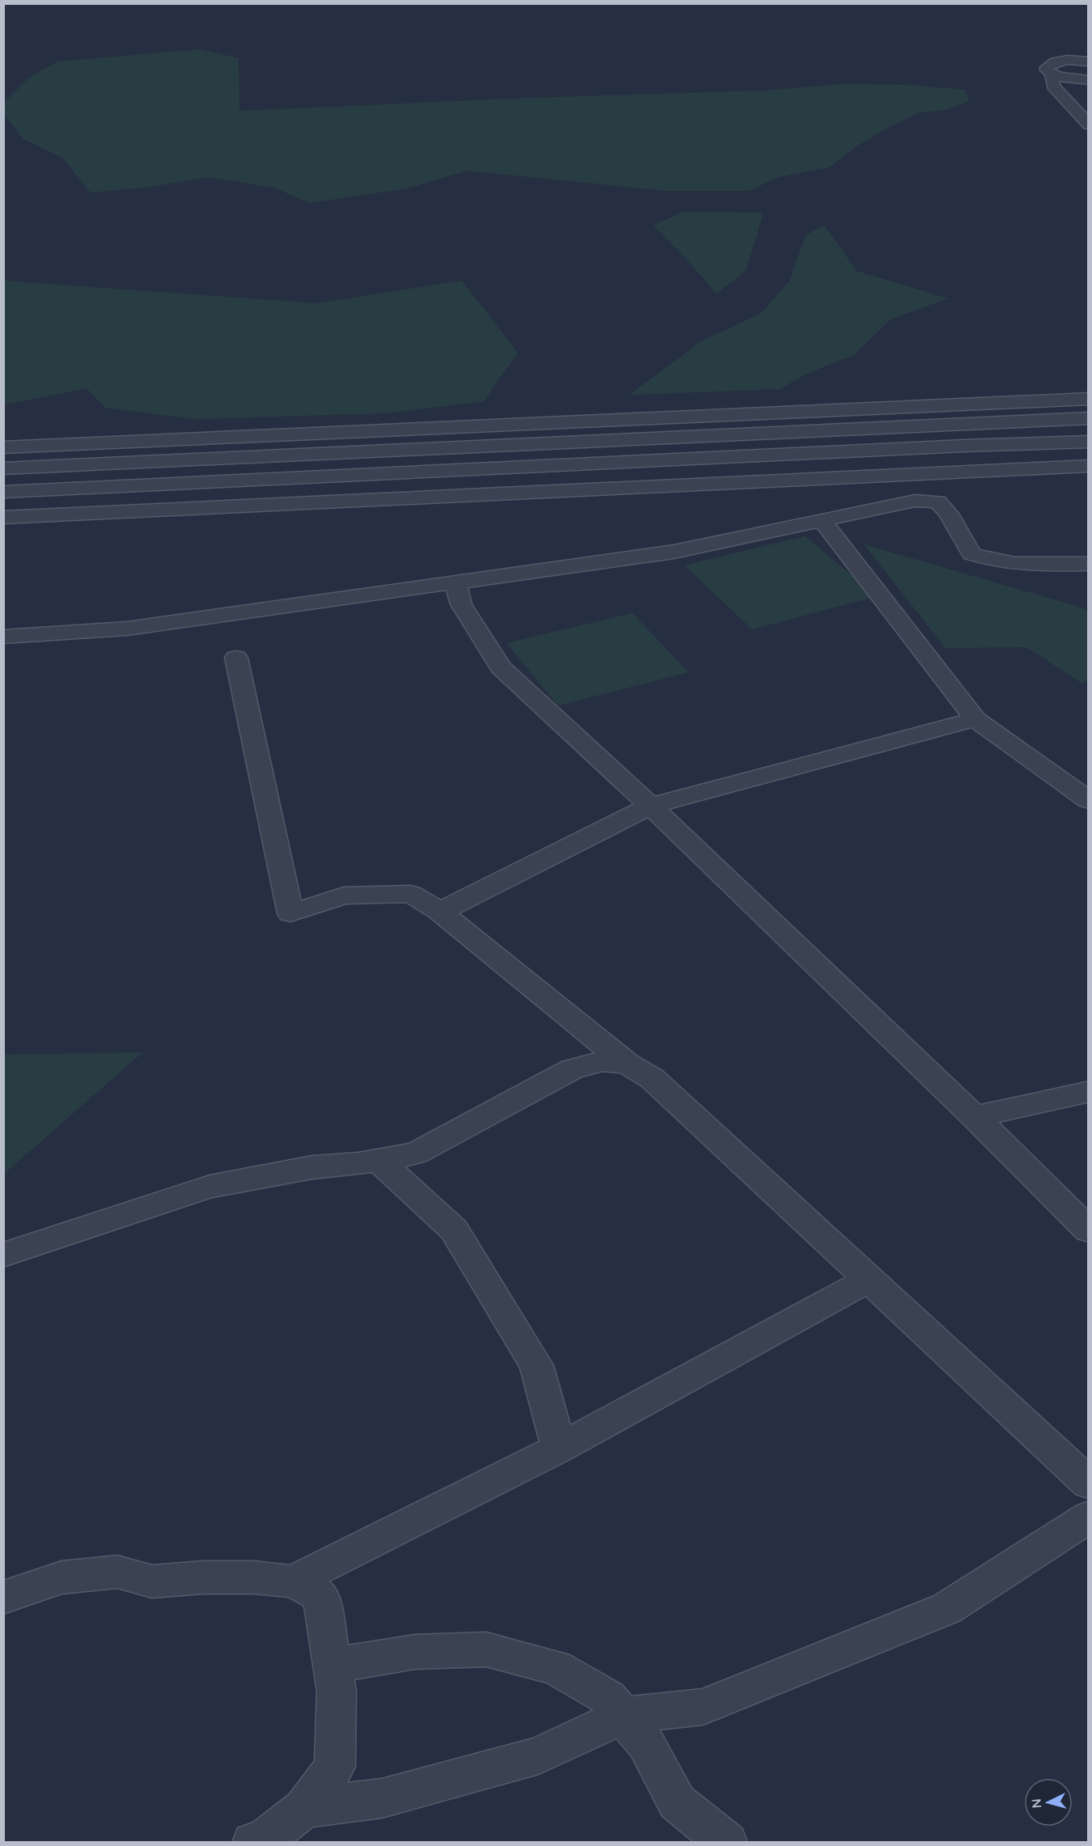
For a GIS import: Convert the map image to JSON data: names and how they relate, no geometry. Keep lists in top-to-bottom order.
{
  "north": "left"
}
